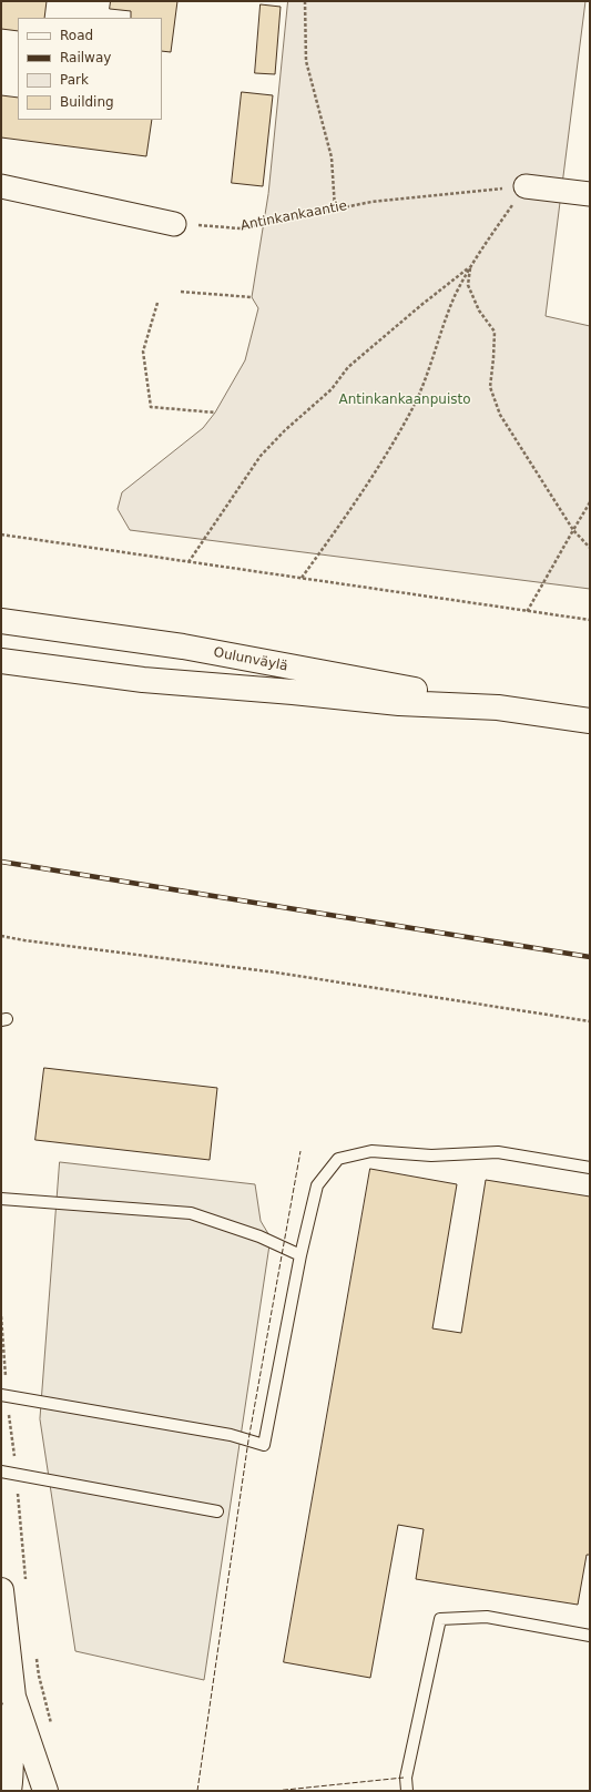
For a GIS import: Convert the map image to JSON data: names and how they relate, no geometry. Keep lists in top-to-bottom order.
{
  "streets": {
    "main road": ["Oulunväylä"],
    "path": ["Antinkankaantie"]
  },
  "parks": ["Antinkankaanpuisto"],
  "legend": [
    "Road",
    "Railway",
    "Park",
    "Building"
  ]
}
